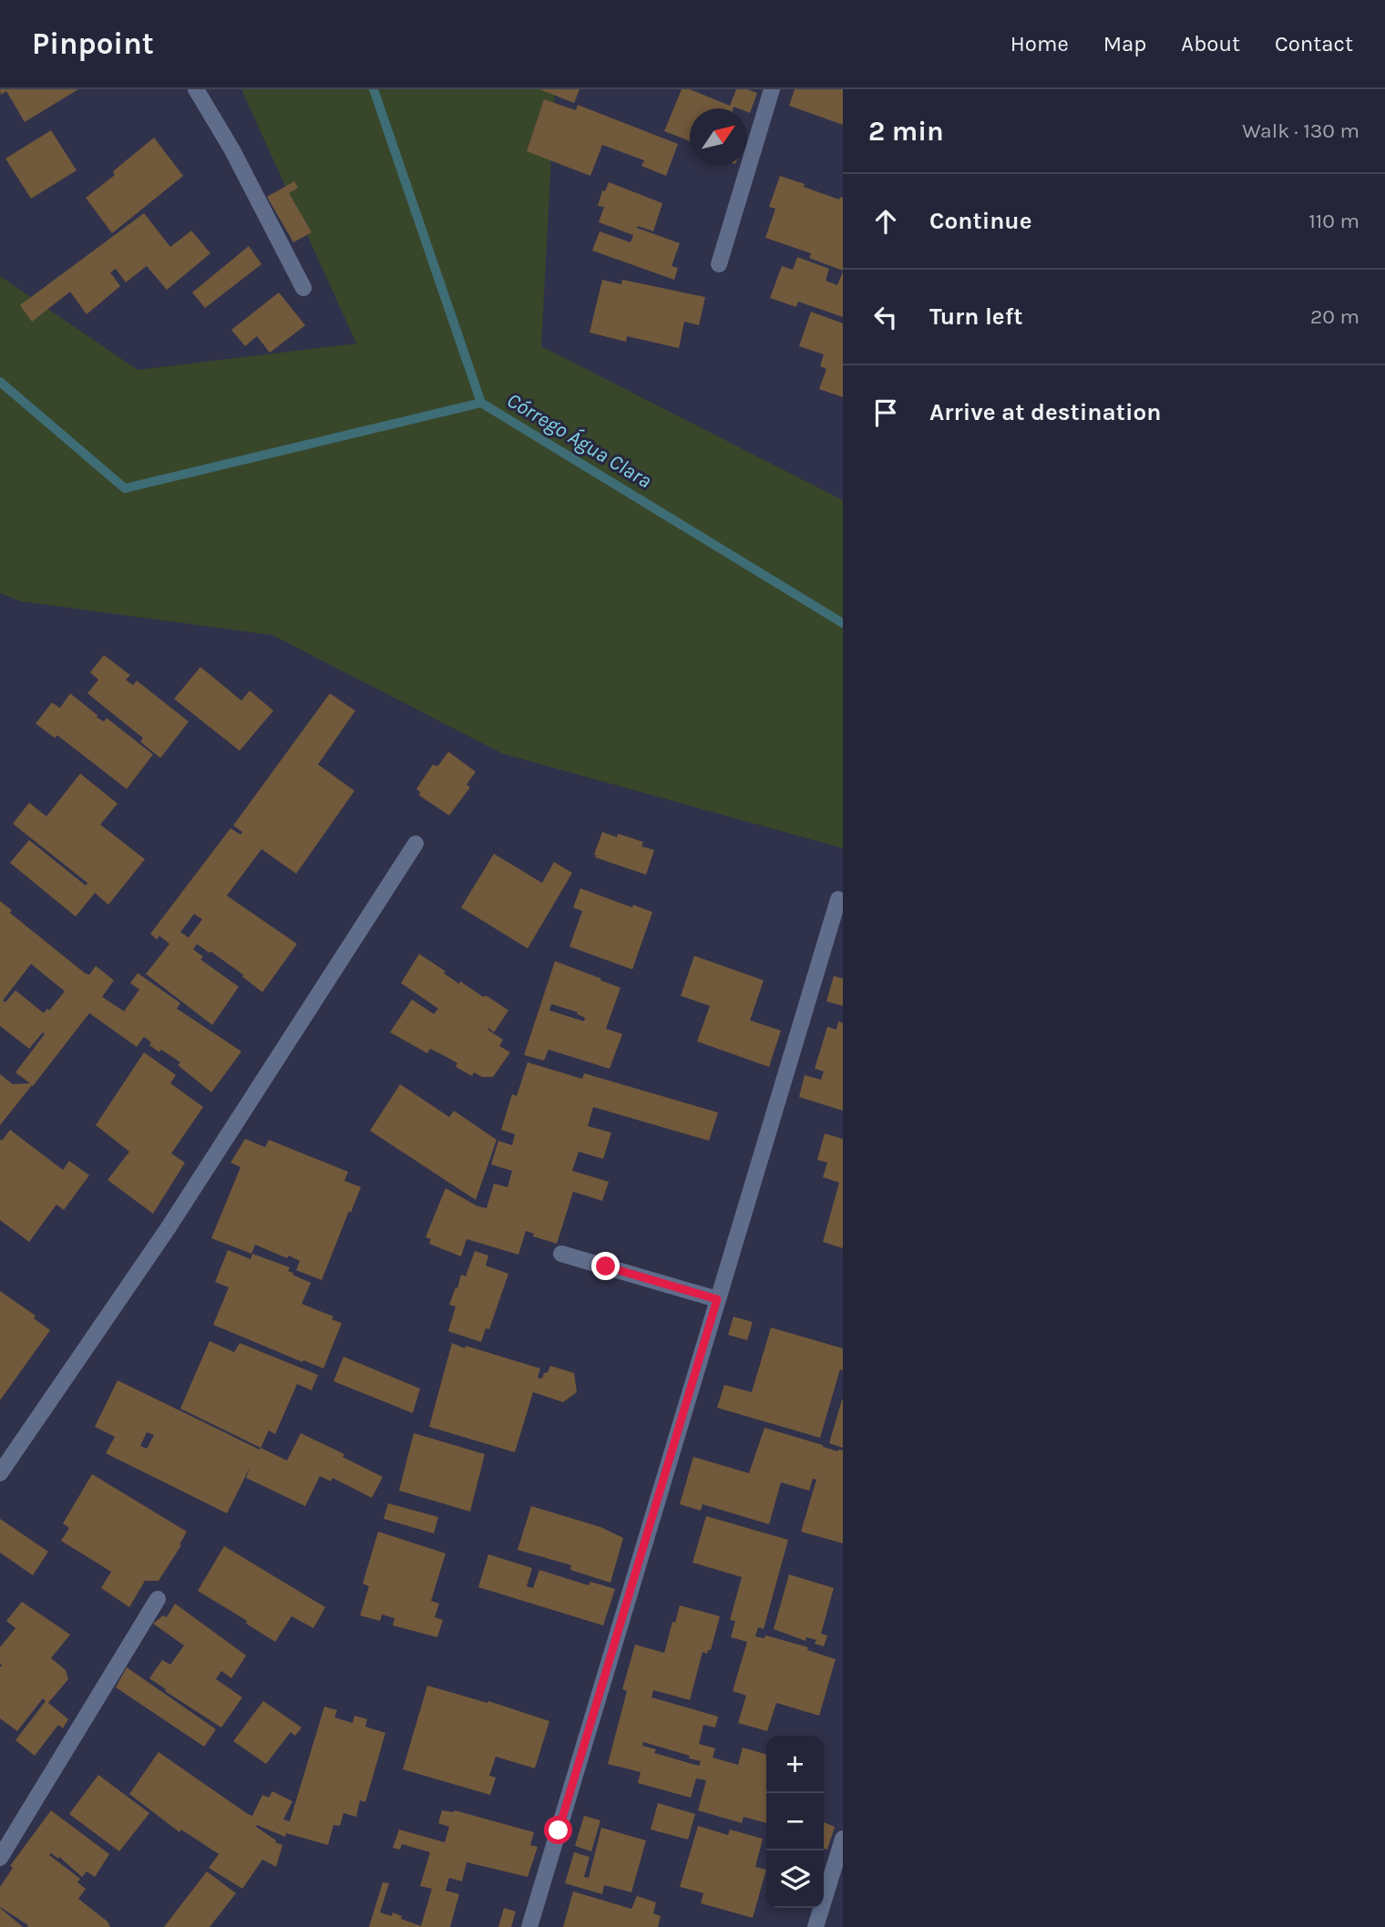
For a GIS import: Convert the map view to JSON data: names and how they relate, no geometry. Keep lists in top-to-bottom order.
{
  "water": ["Córrego Água Clara"],
  "north": "top right",
  "page": {
    "header": "Pinpoint",
    "nav": [
      "Home",
      "Map",
      "About",
      "Contact"
    ],
    "heading": ["2 min", "Walk · 130 m"],
    "list": [
      ["Continue", "110 m"],
      ["Turn left", "20 m"],
      "Arrive at destination"
    ],
    "map_buttons": ["+", "−"]
  }
}
